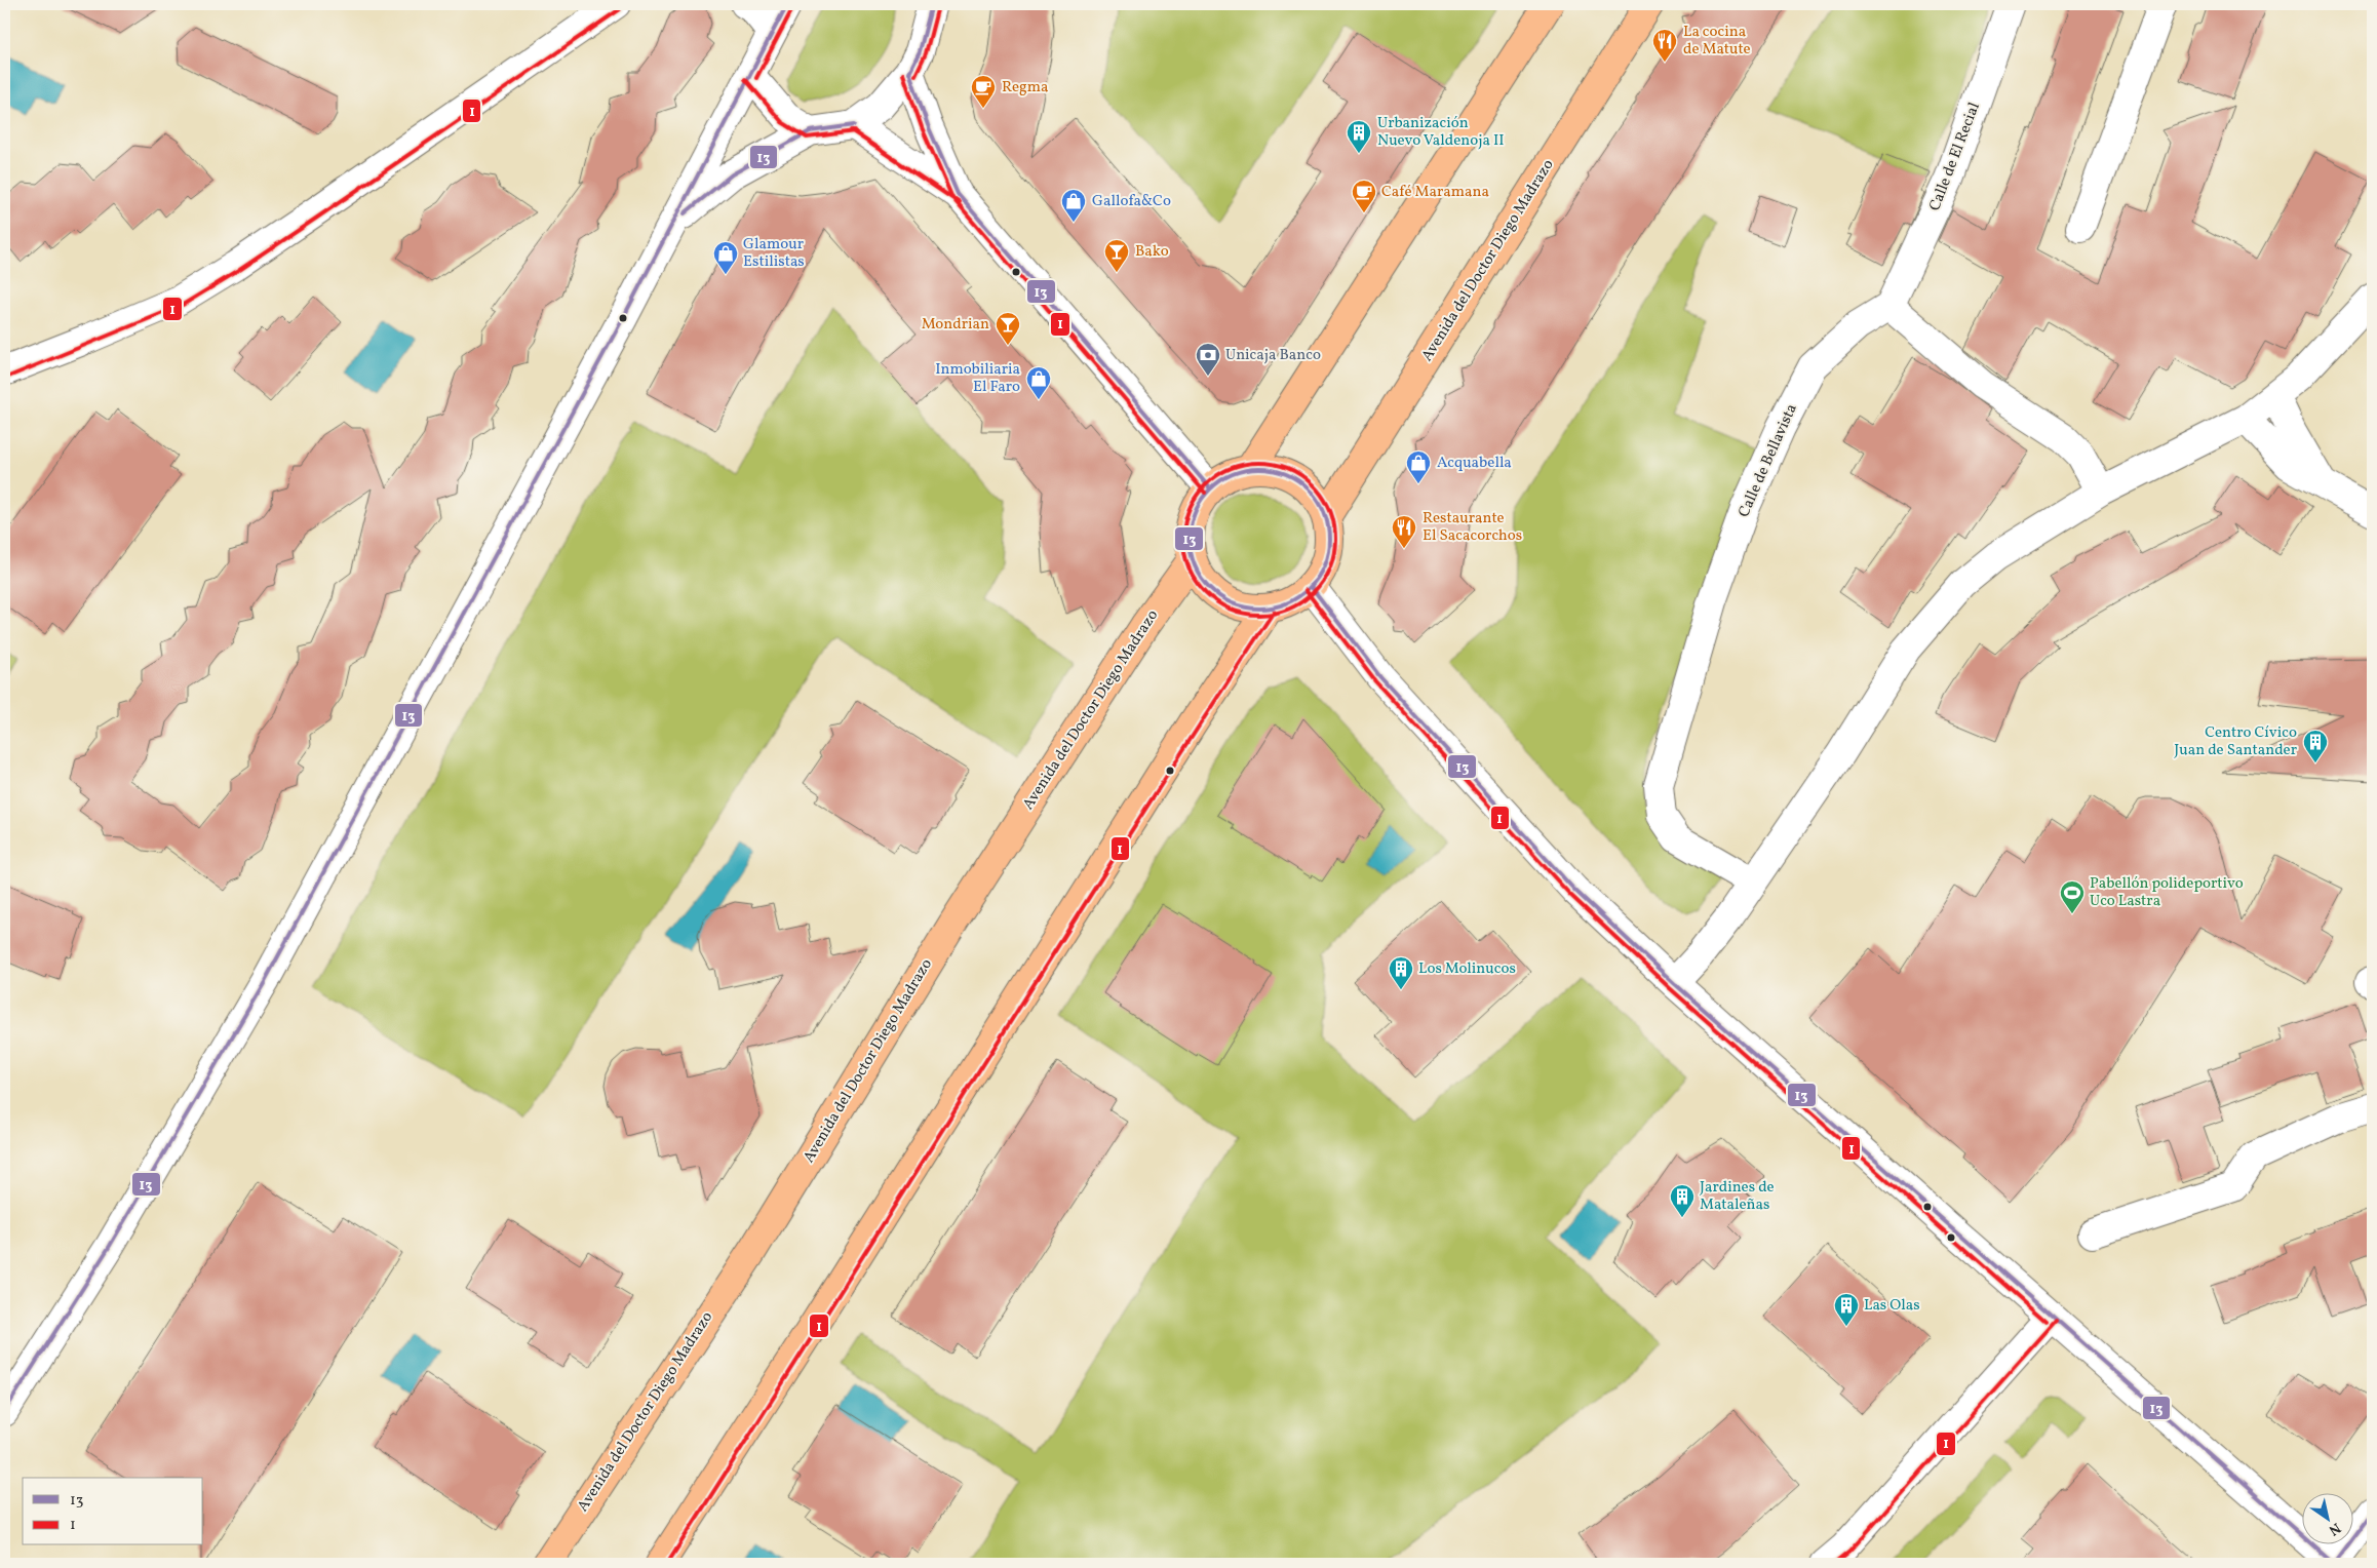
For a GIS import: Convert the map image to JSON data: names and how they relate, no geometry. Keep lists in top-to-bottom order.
{
  "streets": {
    "main road": ["Avenida del Doctor Diego Madrazo"],
    "street": ["Calle de El Recial", "Calle de Bellavista"]
  },
  "crossings": [
    ["Calle de El Recial", "Calle de Bellavista"]
  ],
  "places": {
    "restaurant": ["La cocina de Matute", "Restaurante El Sacacorchos"],
    "cafe": ["Regma", "Café Maramana"],
    "building": [
      "Urbanización Nuevo Valdenoja II",
      "Centro Cívico Juan de Santander",
      "Los Molinucos",
      "Jardines de Mataleñas",
      "Las Olas"
    ],
    "shop": [
      "Gallofa&Co",
      "Glamour Estilistas",
      "Inmobiliaria El Faro",
      "Acquabella"
    ],
    "bar": ["Bako", "Mondrian"],
    "bank": ["Unicaja Banco"],
    "sports": ["Pabellón polideportivo Uco Lastra"]
  },
  "lines": ["transit line 13", "transit line 1"],
  "legend": ["13", "1"],
  "north": "bottom right"
}
